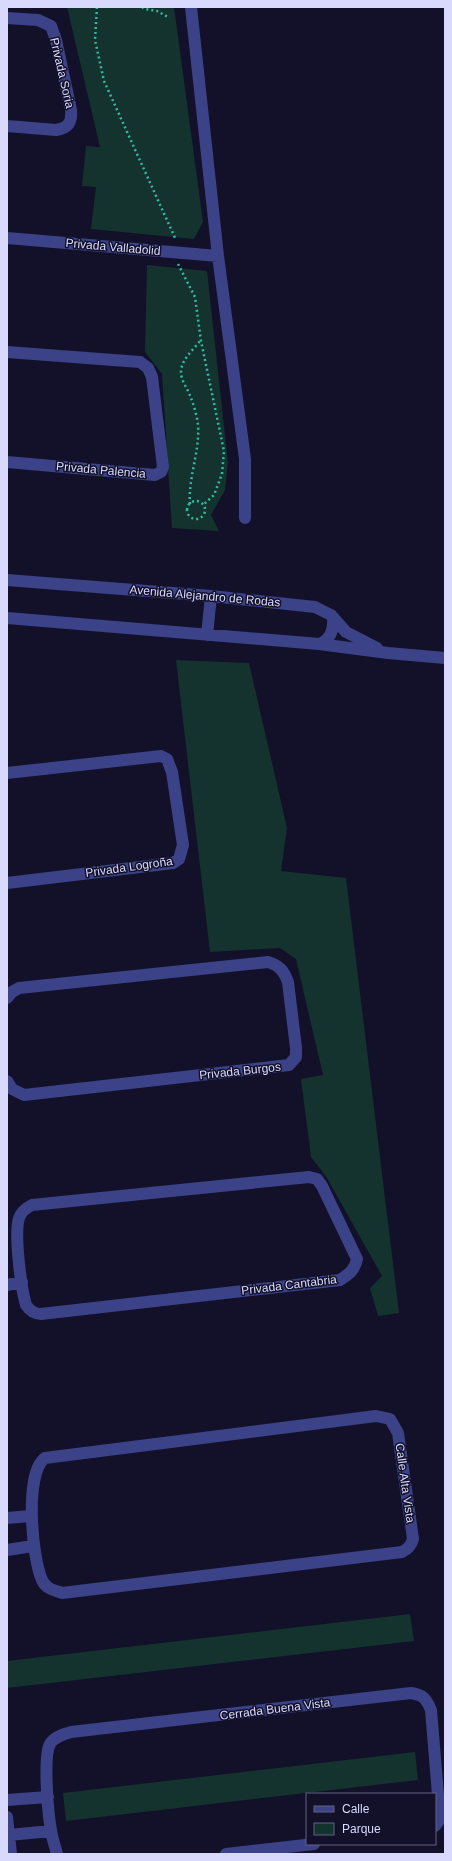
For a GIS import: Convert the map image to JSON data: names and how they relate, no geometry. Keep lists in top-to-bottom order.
{
  "streets": {
    "street": [
      "Privada Soria",
      "Privada Valladolid",
      "Privada Palencia",
      "Avenida Alejandro de Rodas",
      "Privada Logroña",
      "Privada Burgos",
      "Privada Cantabria",
      "Calle Alta Vista",
      "Cerrada Buena Vista"
    ]
  },
  "legend": ["Calle", "Parque"]
}
